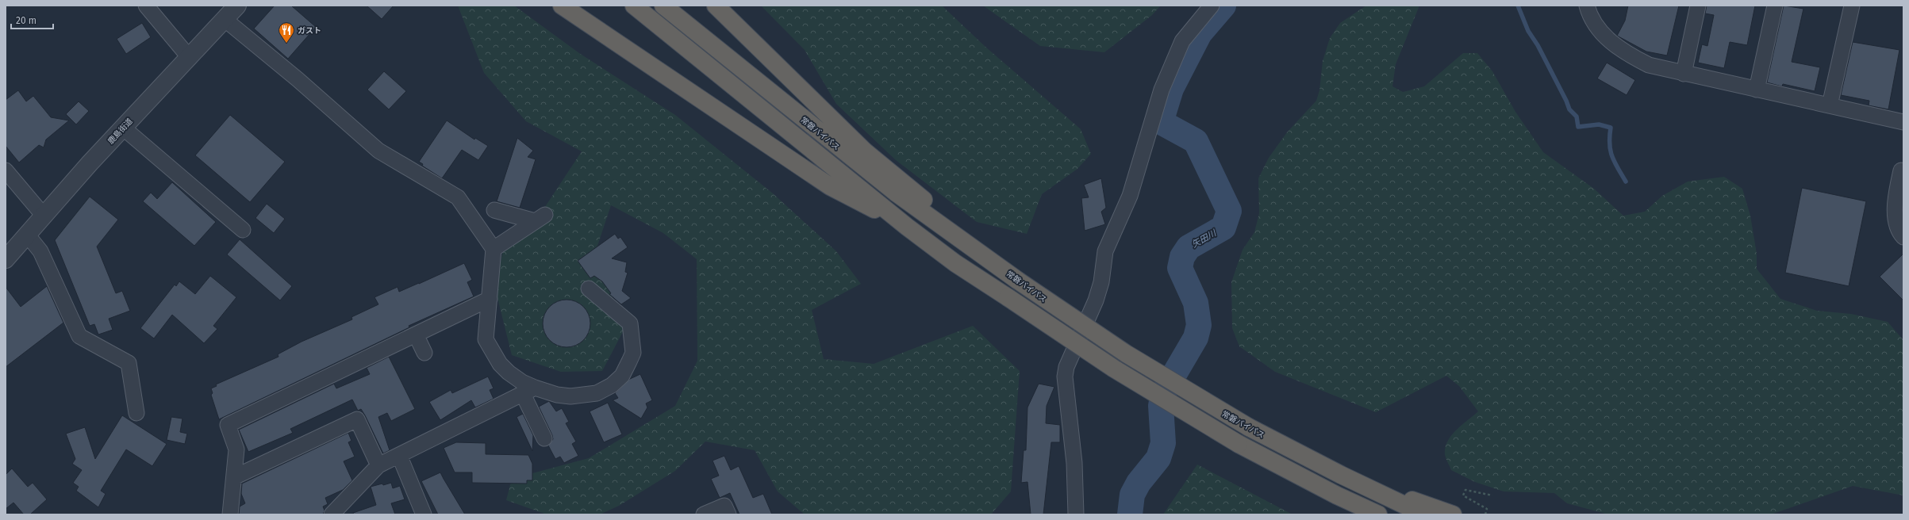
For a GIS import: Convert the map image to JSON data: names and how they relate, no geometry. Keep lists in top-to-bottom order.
{
  "streets": {
    "highway": ["常磐バイパス"],
    "street": ["鹿島街道"]
  },
  "water": ["矢田川"],
  "places": {
    "restaurant": ["ガスト"]
  },
  "scale_bar": "20 m"
}
